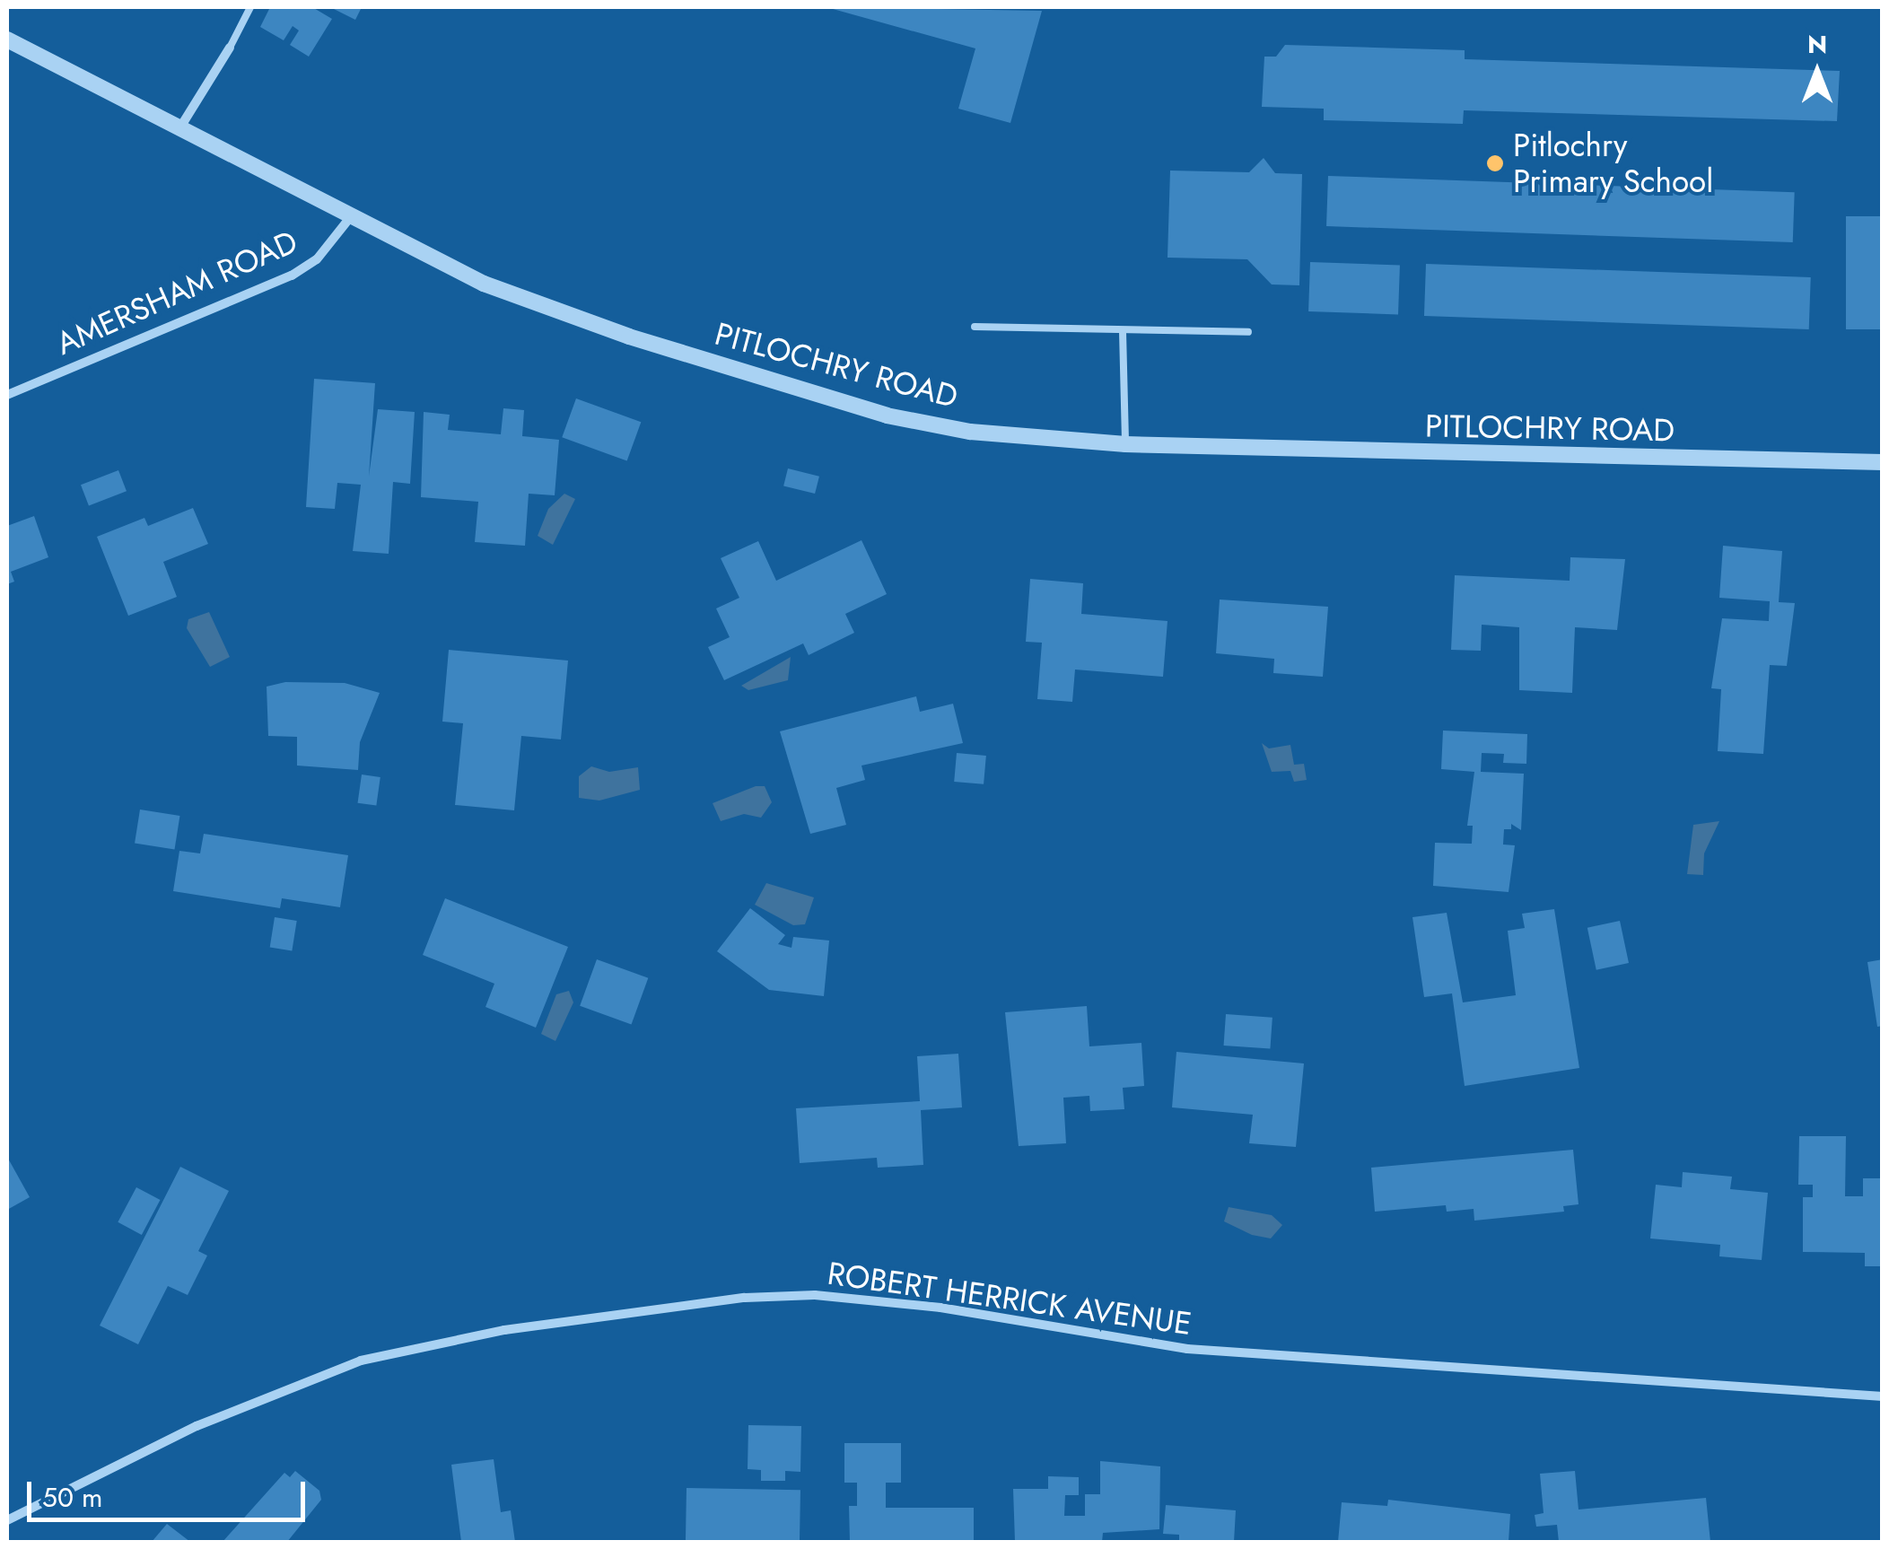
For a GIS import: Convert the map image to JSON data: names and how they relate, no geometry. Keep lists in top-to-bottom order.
{
  "streets": {
    "street": ["AMERSHAM ROAD", "PITLOCHRY ROAD", "ROBERT HERRICK AVENUE"]
  },
  "crossings": [
    ["AMERSHAM ROAD", "PITLOCHRY ROAD"]
  ],
  "places": ["Pitlochry Primary School"],
  "scale_bar": "50 m",
  "north": "top"
}
